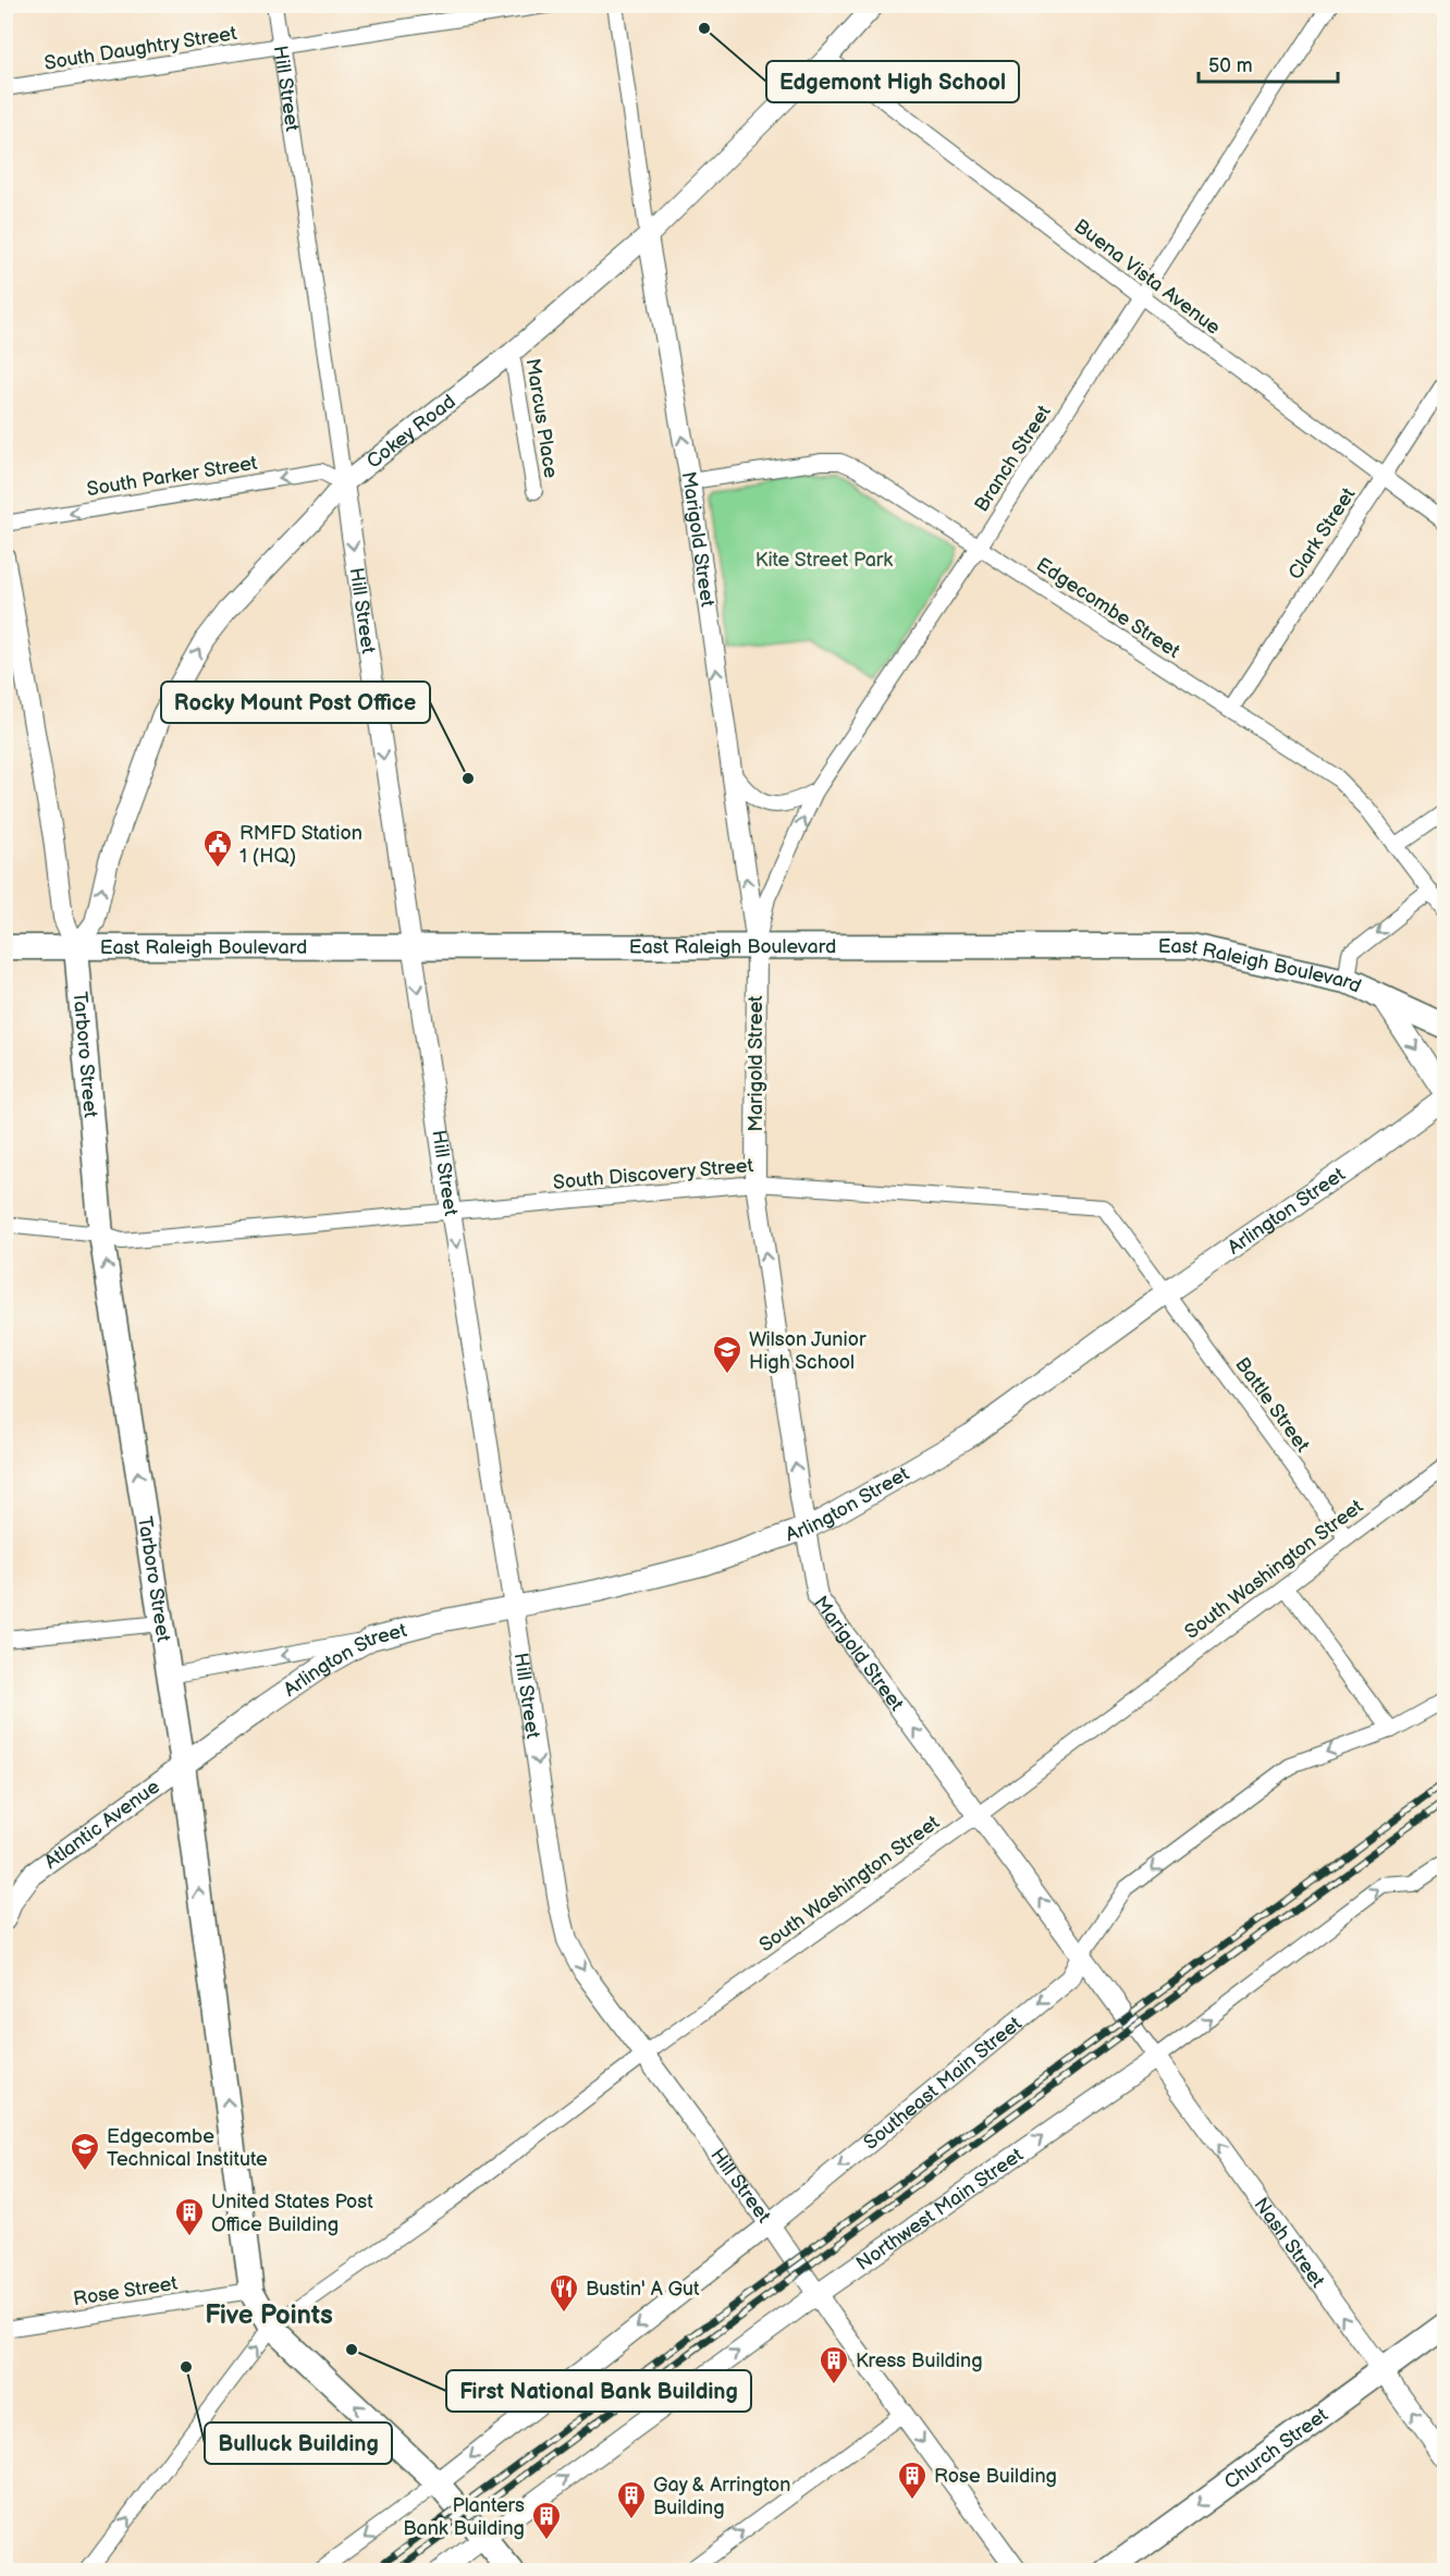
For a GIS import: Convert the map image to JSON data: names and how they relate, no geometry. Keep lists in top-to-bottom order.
{
  "streets": {
    "main road": [
      "East Raleigh Boulevard",
      "Tarboro Street",
      "Arlington Street",
      "Atlantic Avenue",
      "Church Street"
    ],
    "street": [
      "South Daughtry Street",
      "Hill Street",
      "Buena Vista Avenue",
      "Marcus Place",
      "Cokey Road",
      "Branch Street",
      "South Parker Street",
      "Clark Street",
      "Marigold Street",
      "Edgecombe Street",
      "South Discovery Street",
      "Battle Street",
      "South Washington Street",
      "Southeast Main Street",
      "Northwest Main Street",
      "Nash Street",
      "Rose Street"
    ]
  },
  "crossings": [
    ["South Daughtry Street", "Hill Street"],
    ["Hill Street", "Cokey Road"],
    ["Hill Street", "South Parker Street"],
    ["Hill Street", "East Raleigh Boulevard"],
    ["Hill Street", "South Discovery Street"],
    ["Hill Street", "Arlington Street"],
    ["Hill Street", "South Washington Street"],
    ["Hill Street", "Southeast Main Street"],
    ["Hill Street", "Northwest Main Street"],
    ["Buena Vista Avenue", "Cokey Road"],
    ["Buena Vista Avenue", "Branch Street"],
    ["Buena Vista Avenue", "Clark Street"],
    ["Marcus Place", "Cokey Road"],
    ["Cokey Road", "South Parker Street"],
    ["Cokey Road", "Marigold Street"],
    ["Cokey Road", "East Raleigh Boulevard"],
    ["Cokey Road", "Tarboro Street"],
    ["Branch Street", "Marigold Street"],
    ["Branch Street", "Edgecombe Street"],
    ["Branch Street", "East Raleigh Boulevard"],
    ["Clark Street", "Edgecombe Street"],
    ["Marigold Street", "Edgecombe Street"],
    ["Marigold Street", "East Raleigh Boulevard"],
    ["Marigold Street", "South Discovery Street"],
    ["Marigold Street", "Arlington Street"],
    ["Marigold Street", "South Washington Street"],
    ["Marigold Street", "Southeast Main Street"],
    ["Marigold Street", "Nash Street"],
    ["East Raleigh Boulevard", "Tarboro Street"],
    ["Tarboro Street", "South Discovery Street"],
    ["Tarboro Street", "Arlington Street"],
    ["Tarboro Street", "South Washington Street"],
    ["Tarboro Street", "Atlantic Avenue"],
    ["Tarboro Street", "Southeast Main Street"],
    ["Tarboro Street", "Northwest Main Street"],
    ["Tarboro Street", "Rose Street"],
    ["South Discovery Street", "Arlington Street"],
    ["South Discovery Street", "Battle Street"],
    ["Arlington Street", "Battle Street"],
    ["Arlington Street", "Atlantic Avenue"],
    ["Battle Street", "South Washington Street"],
    ["Northwest Main Street", "Nash Street"],
    ["Nash Street", "Church Street"]
  ],
  "one_way": [
    "Hill Street",
    "Cokey Road",
    "South Parker Street",
    "Marigold Street",
    "Tarboro Street",
    "Southeast Main Street",
    "Northwest Main Street",
    "Nash Street",
    "Church Street"
  ],
  "districts": ["Five Points"],
  "parks": ["Kite Street Park"],
  "places": {
    "other": [
      "Edgemont High School",
      "Rocky Mount Post Office",
      "First National Bank Building",
      "Bulluck Building"
    ],
    "public building": ["RMFD Station 1 (HQ)"],
    "school or university": ["Wilson Junior High School", "Edgecombe Technical Institute"],
    "building": [
      "United States Post Office Building",
      "Kress Building",
      "Rose Building",
      "Gay & Arrington Building",
      "Planters Bank Building"
    ],
    "restaurant": ["Bustin' A Gut"]
  },
  "scale_bar": "50 m"
}
